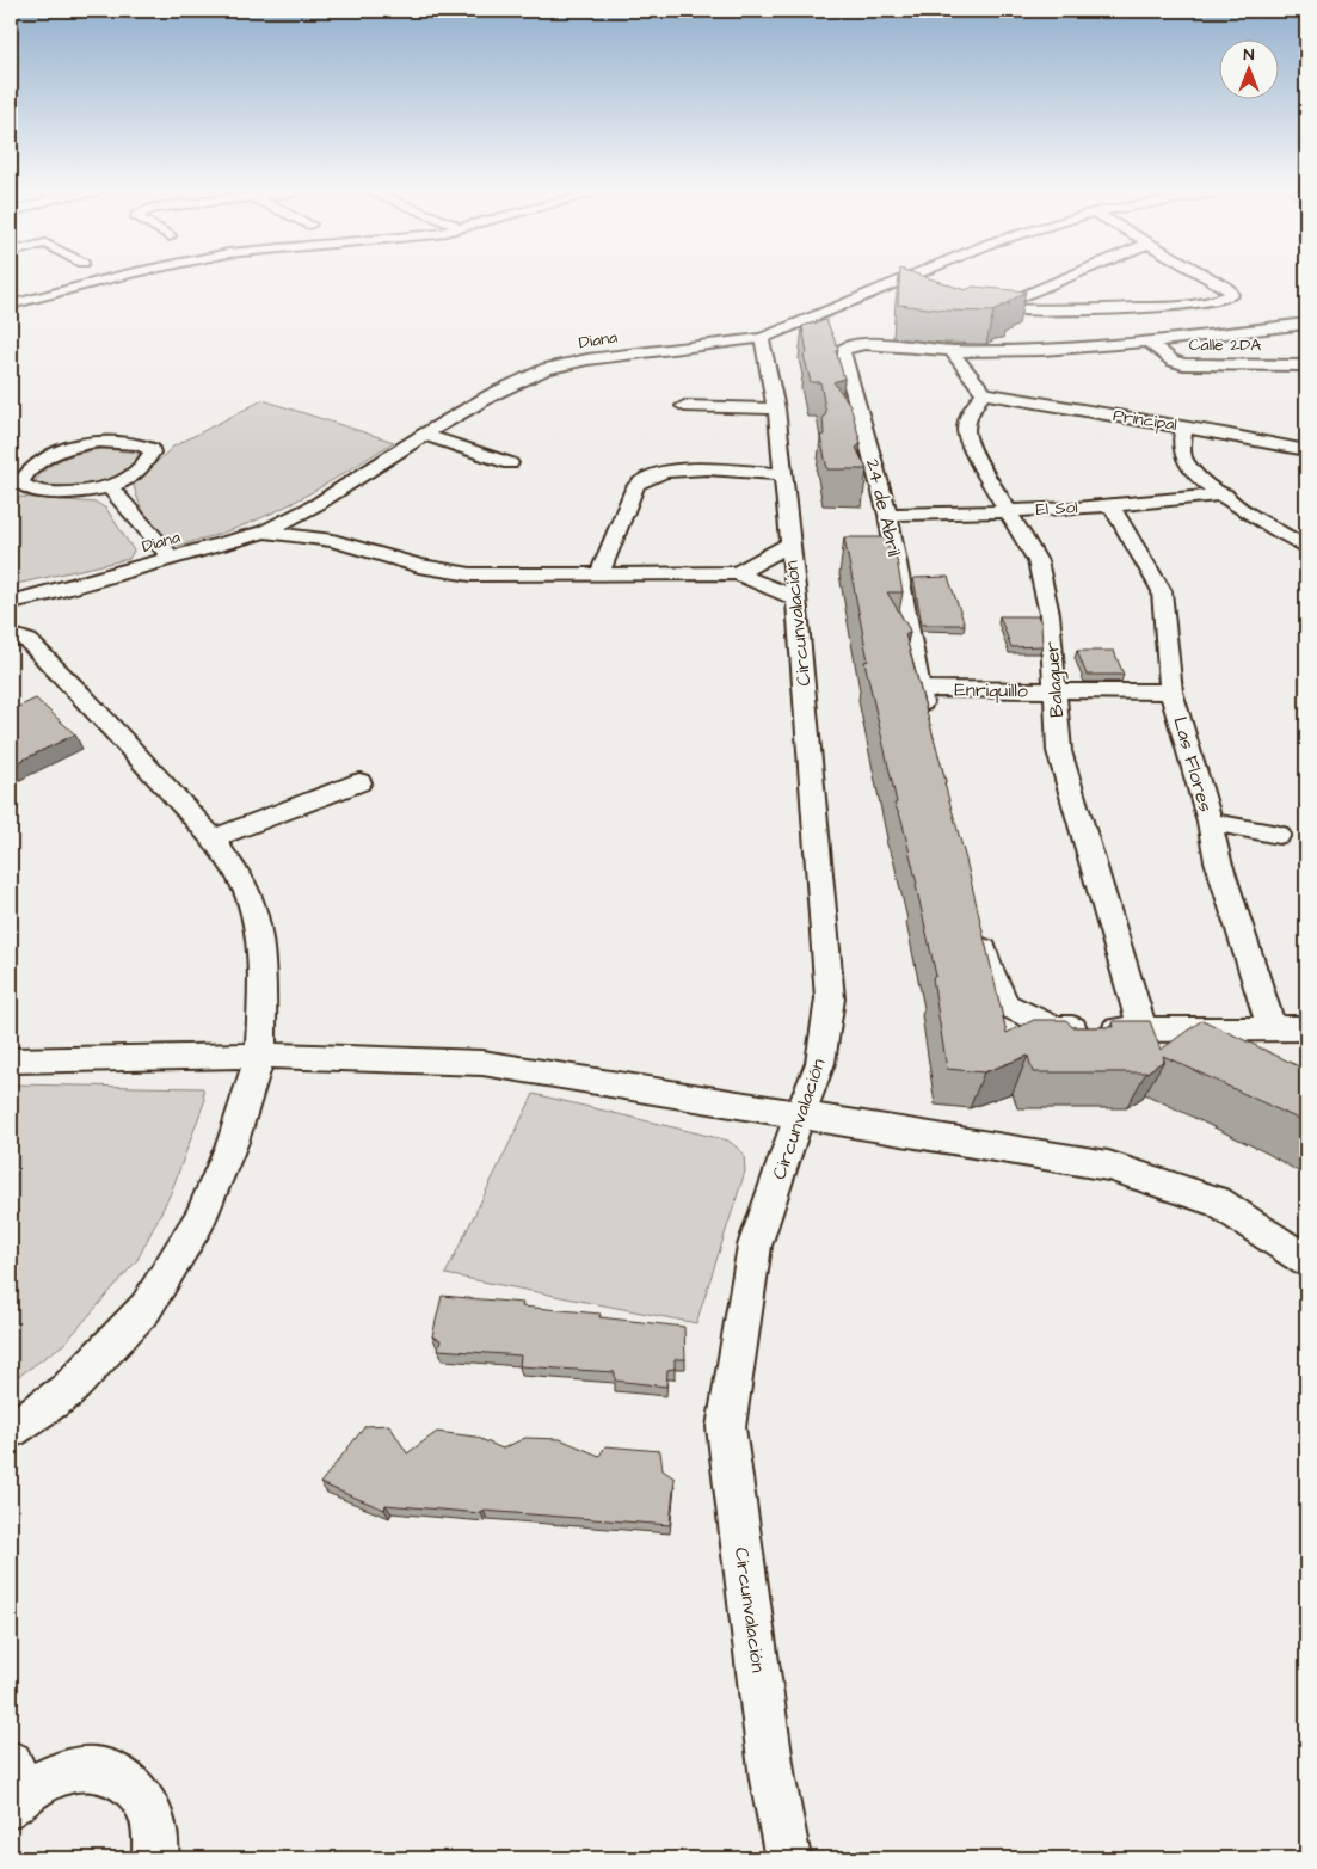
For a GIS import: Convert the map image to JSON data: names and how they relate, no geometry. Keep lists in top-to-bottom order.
{
  "streets": {
    "street": [
      "Diana",
      "Calle 2DA",
      "Principal",
      "24 de Abril",
      "El Sol",
      "Circunvalación",
      "Balaguer",
      "Enriquillo",
      "Las Flores"
    ]
  },
  "crossings": [
    ["Diana", "Circunvalación"],
    ["Principal", "Balaguer"],
    ["24 de Abril", "El Sol"],
    ["24 de Abril", "Enriquillo"],
    ["El Sol", "Balaguer"],
    ["El Sol", "Las Flores"],
    ["Balaguer", "Enriquillo"],
    ["Enriquillo", "Las Flores"]
  ],
  "north": "top"
}
